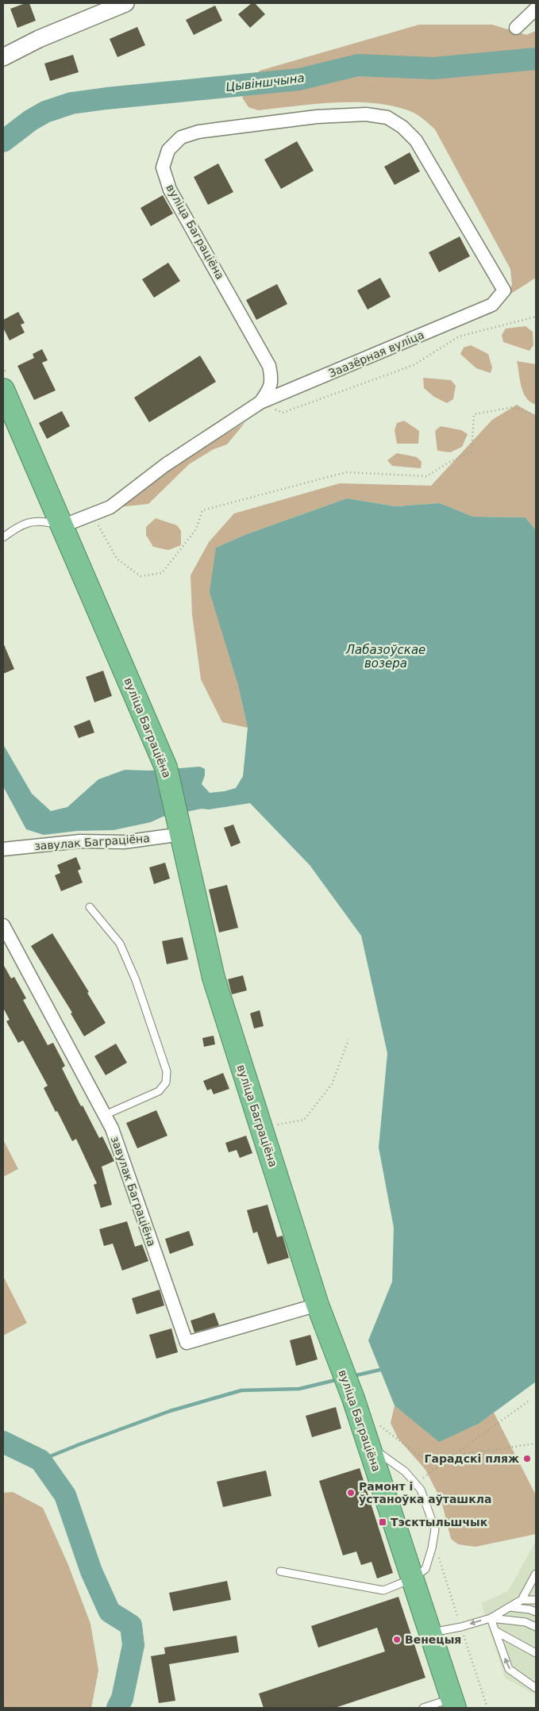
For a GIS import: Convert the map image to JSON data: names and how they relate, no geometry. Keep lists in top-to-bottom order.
{
  "streets": {
    "highway": ["вуліца Баграціёна"],
    "street": ["Заазёрная вуліца", "завулак Баграціёна"]
  },
  "crossings": [
    ["вуліца Баграціёна", "Заазёрная вуліца"],
    ["вуліца Баграціёна", "завулак Баграціёна"]
  ],
  "water": ["Цывіншчына", "Лабазоўскае возера"],
  "places": {
    "other": ["Гарадскі пляж", "Рамонт і ўстаноўка аўташкла", "Венецыя"],
    "transit": ["Тэсктыльшчык"]
  }
}
